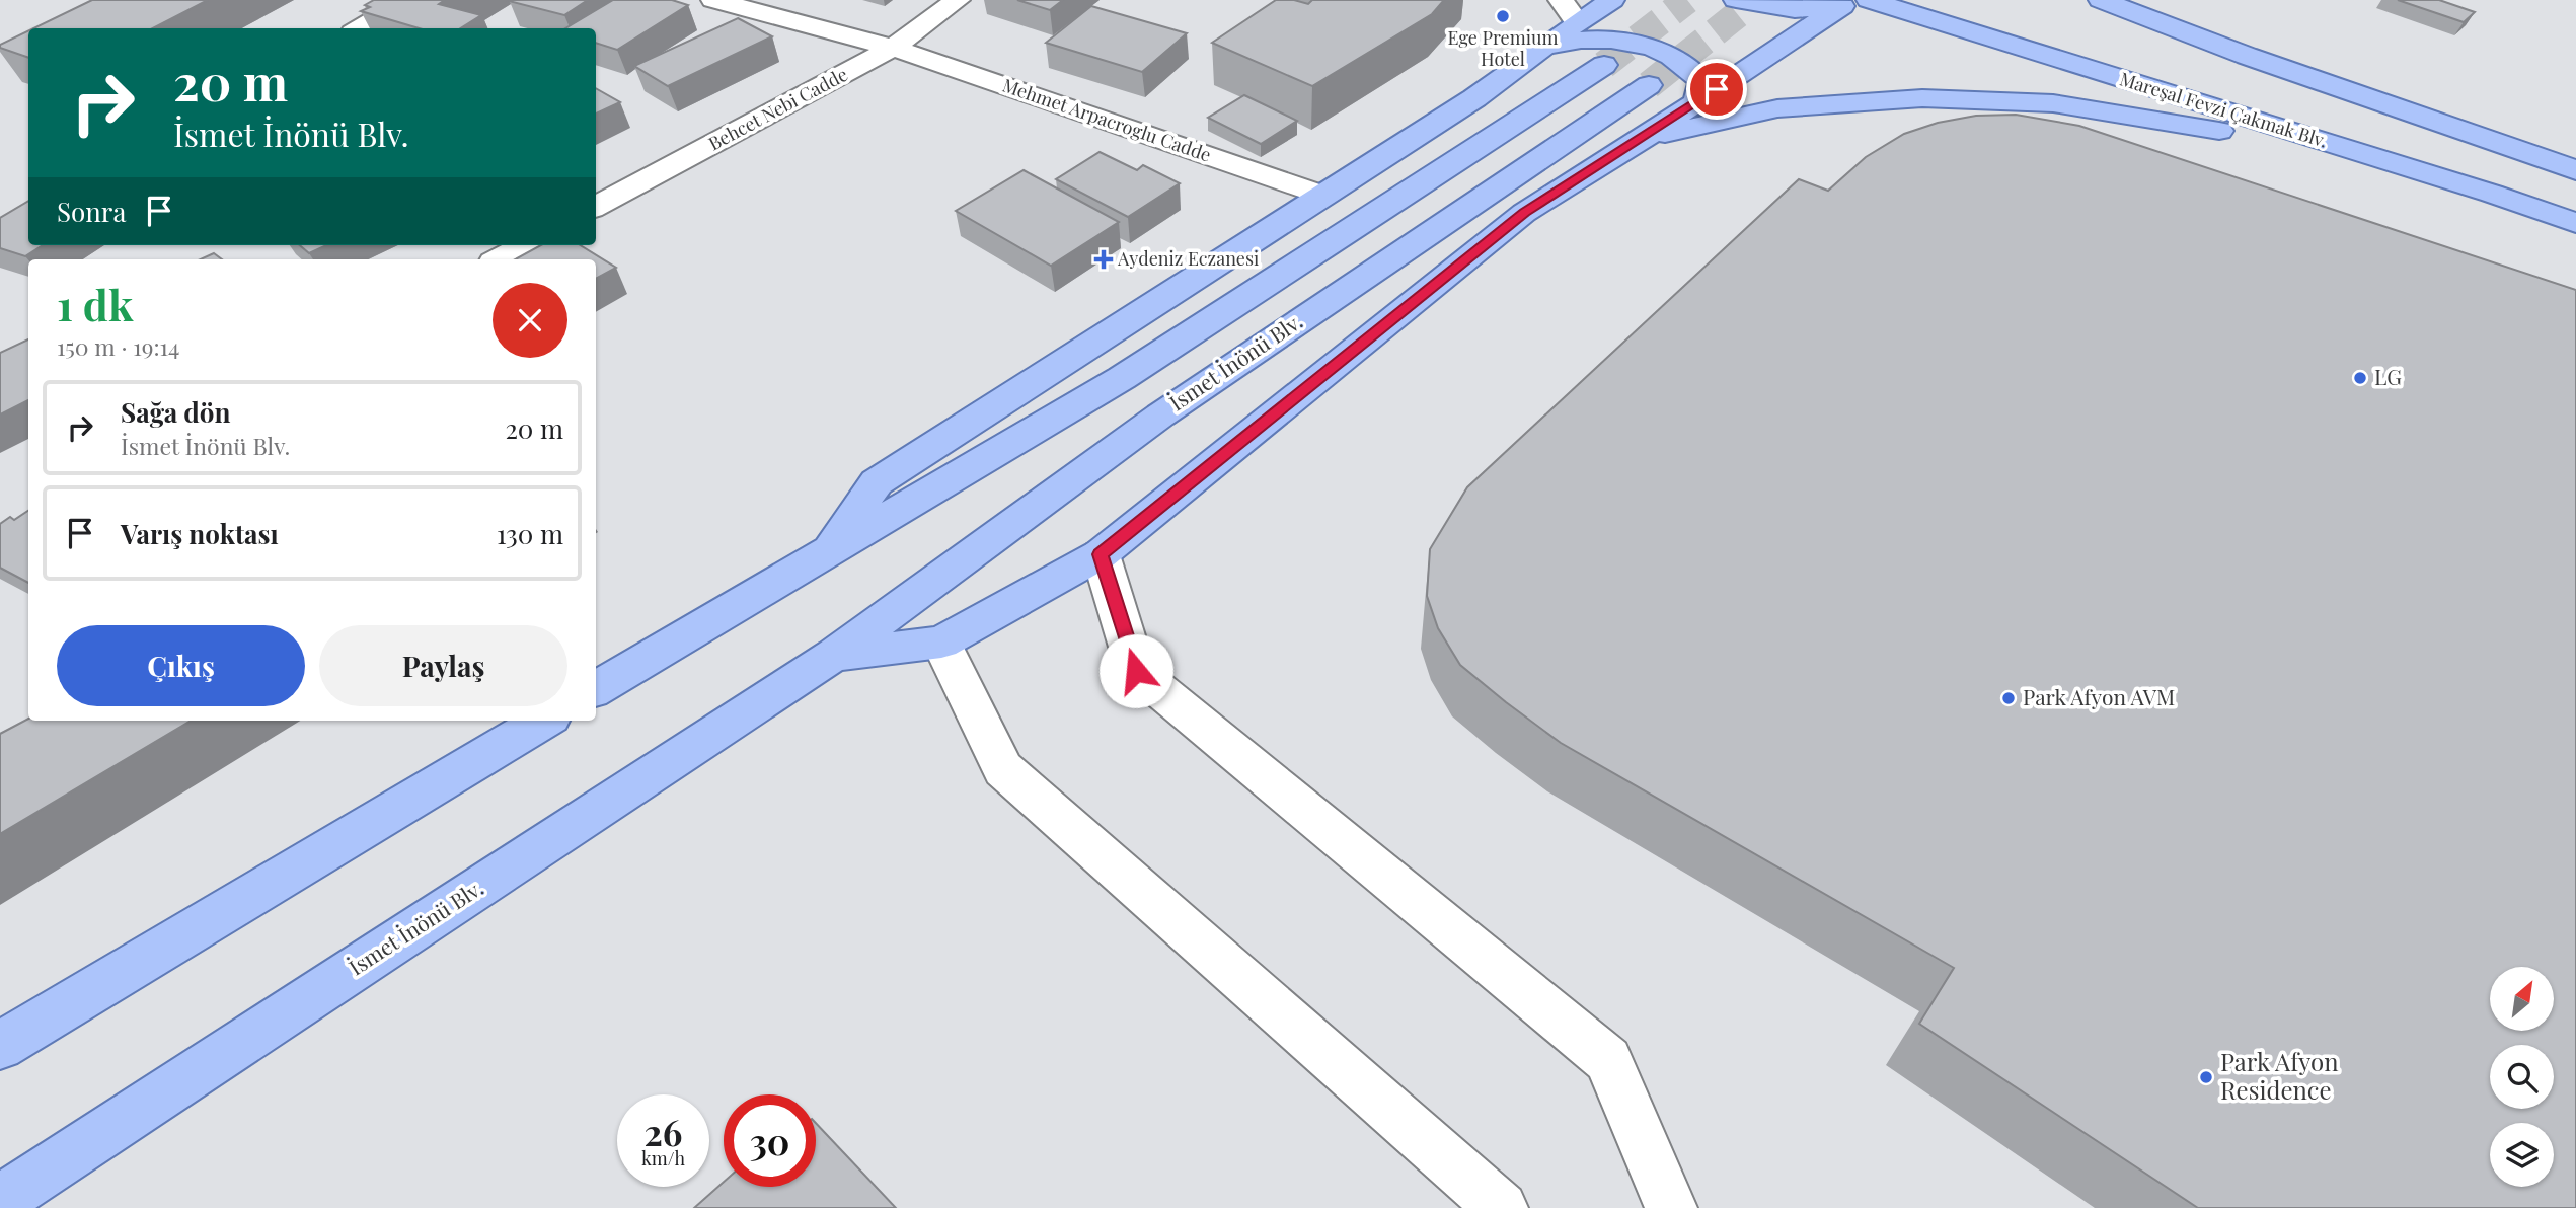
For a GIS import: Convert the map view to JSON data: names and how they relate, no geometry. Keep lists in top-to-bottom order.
{
  "streets": {
    "main road": ["Mareşal Fevzi Çakmak Blv.", "İsmet İnönü Blv."],
    "street": ["Behcet Nebi Cadde", "Mehmet Arpacroglu Cadde"]
  },
  "crossings": [
    ["Behcet Nebi Cadde", "Mehmet Arpacroglu Cadde"],
    ["Mareşal Fevzi Çakmak Blv.", "İsmet İnönü Blv."]
  ],
  "places": {
    "other": [
      "Ege Premium Hotel",
      "LG",
      "Park Afyon AVM",
      "Park Afyon Residence"
    ],
    "health": ["Aydeniz Eczanesi"]
  },
  "north": "top right",
  "page": {
    "turn": ["20 m", "İsmet İnönü Blv."],
    "then": "Sonra",
    "heading": ["1 dk", "150 m · 19:14"],
    "list": [
      {
        "name": "Sağa dön",
        "note": "İsmet İnönü Blv.",
        "value": "20 m"
      },
      {
        "name": "Varış noktası",
        "value": "130 m"
      }
    ],
    "buttons": ["Çıkış", "Paylaş"],
    "speed": "26 km/h",
    "limit": "30"
  }
}
